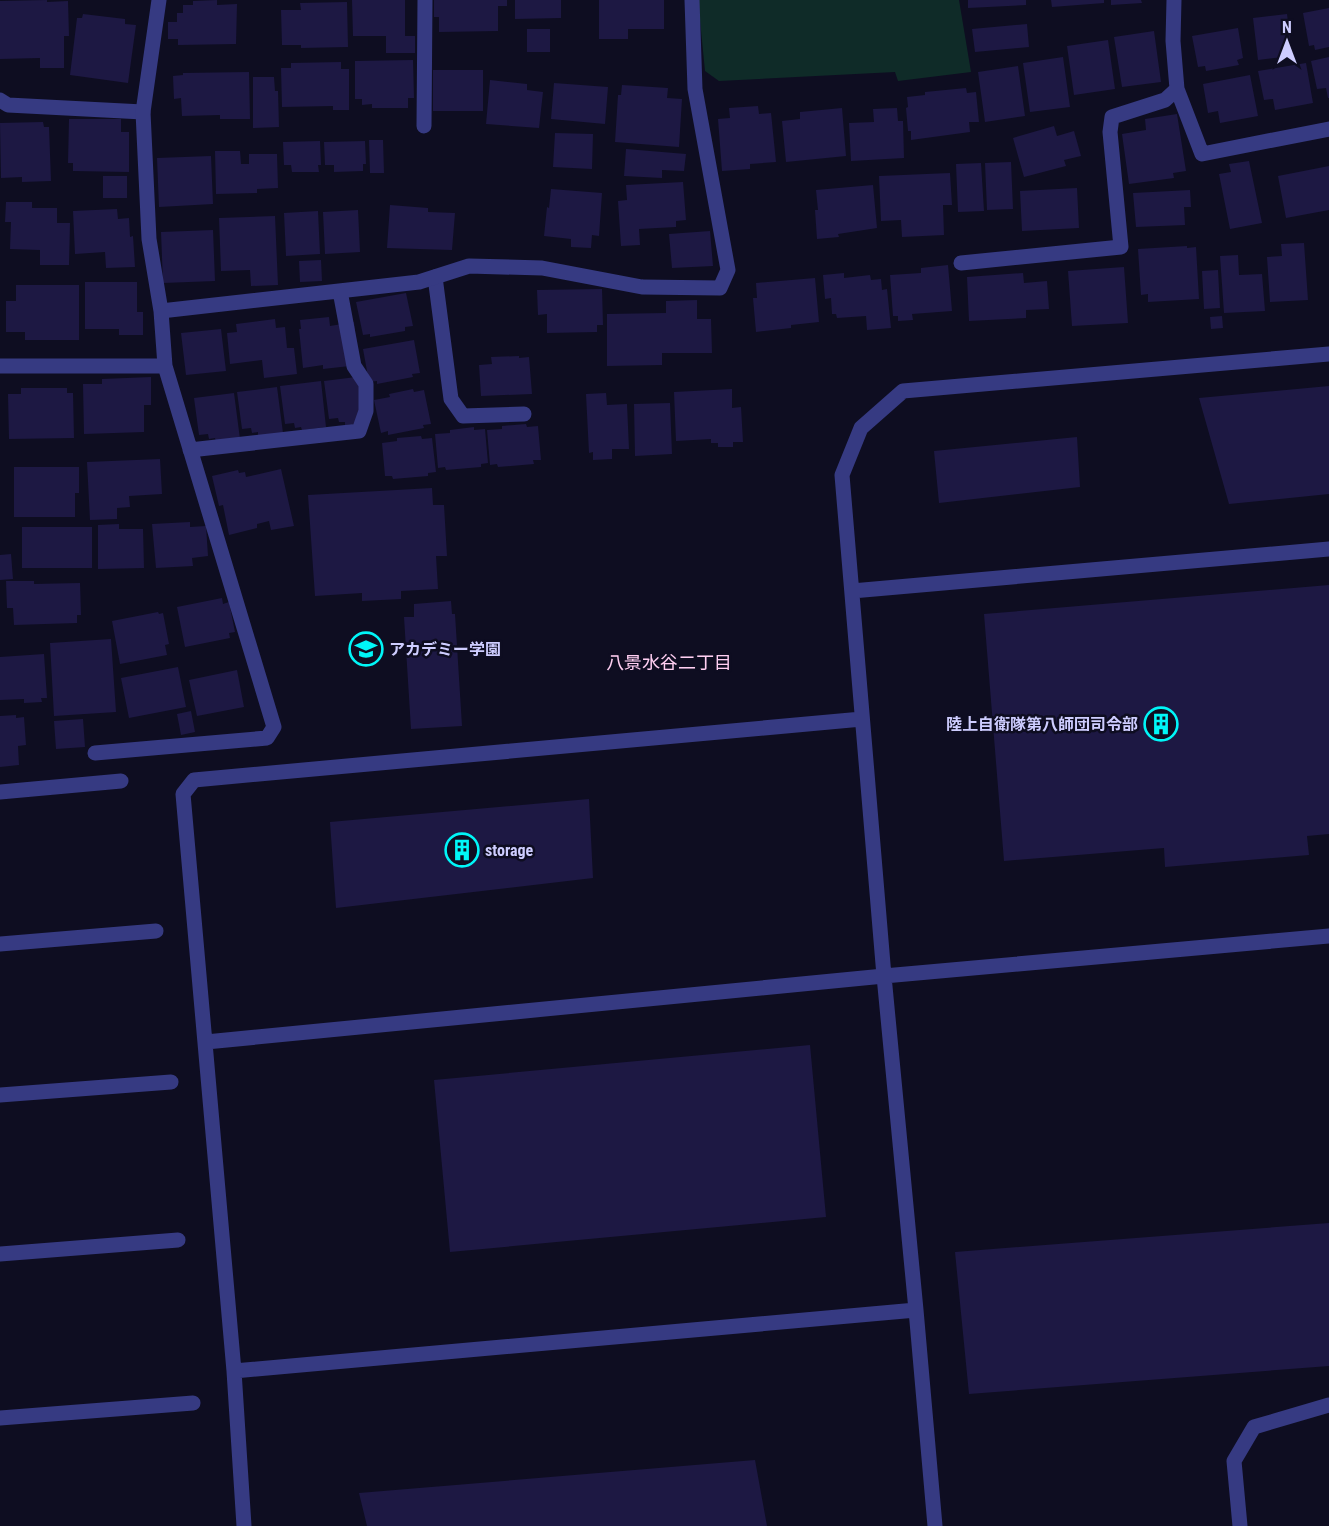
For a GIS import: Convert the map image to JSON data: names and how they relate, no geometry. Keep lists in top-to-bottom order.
{
  "districts": ["八景水谷二丁目"],
  "places": {
    "school or university": ["アカデミー学園"],
    "building": ["陸上自衛隊第八師団司令部", "storage"]
  },
  "north": "top"
}
